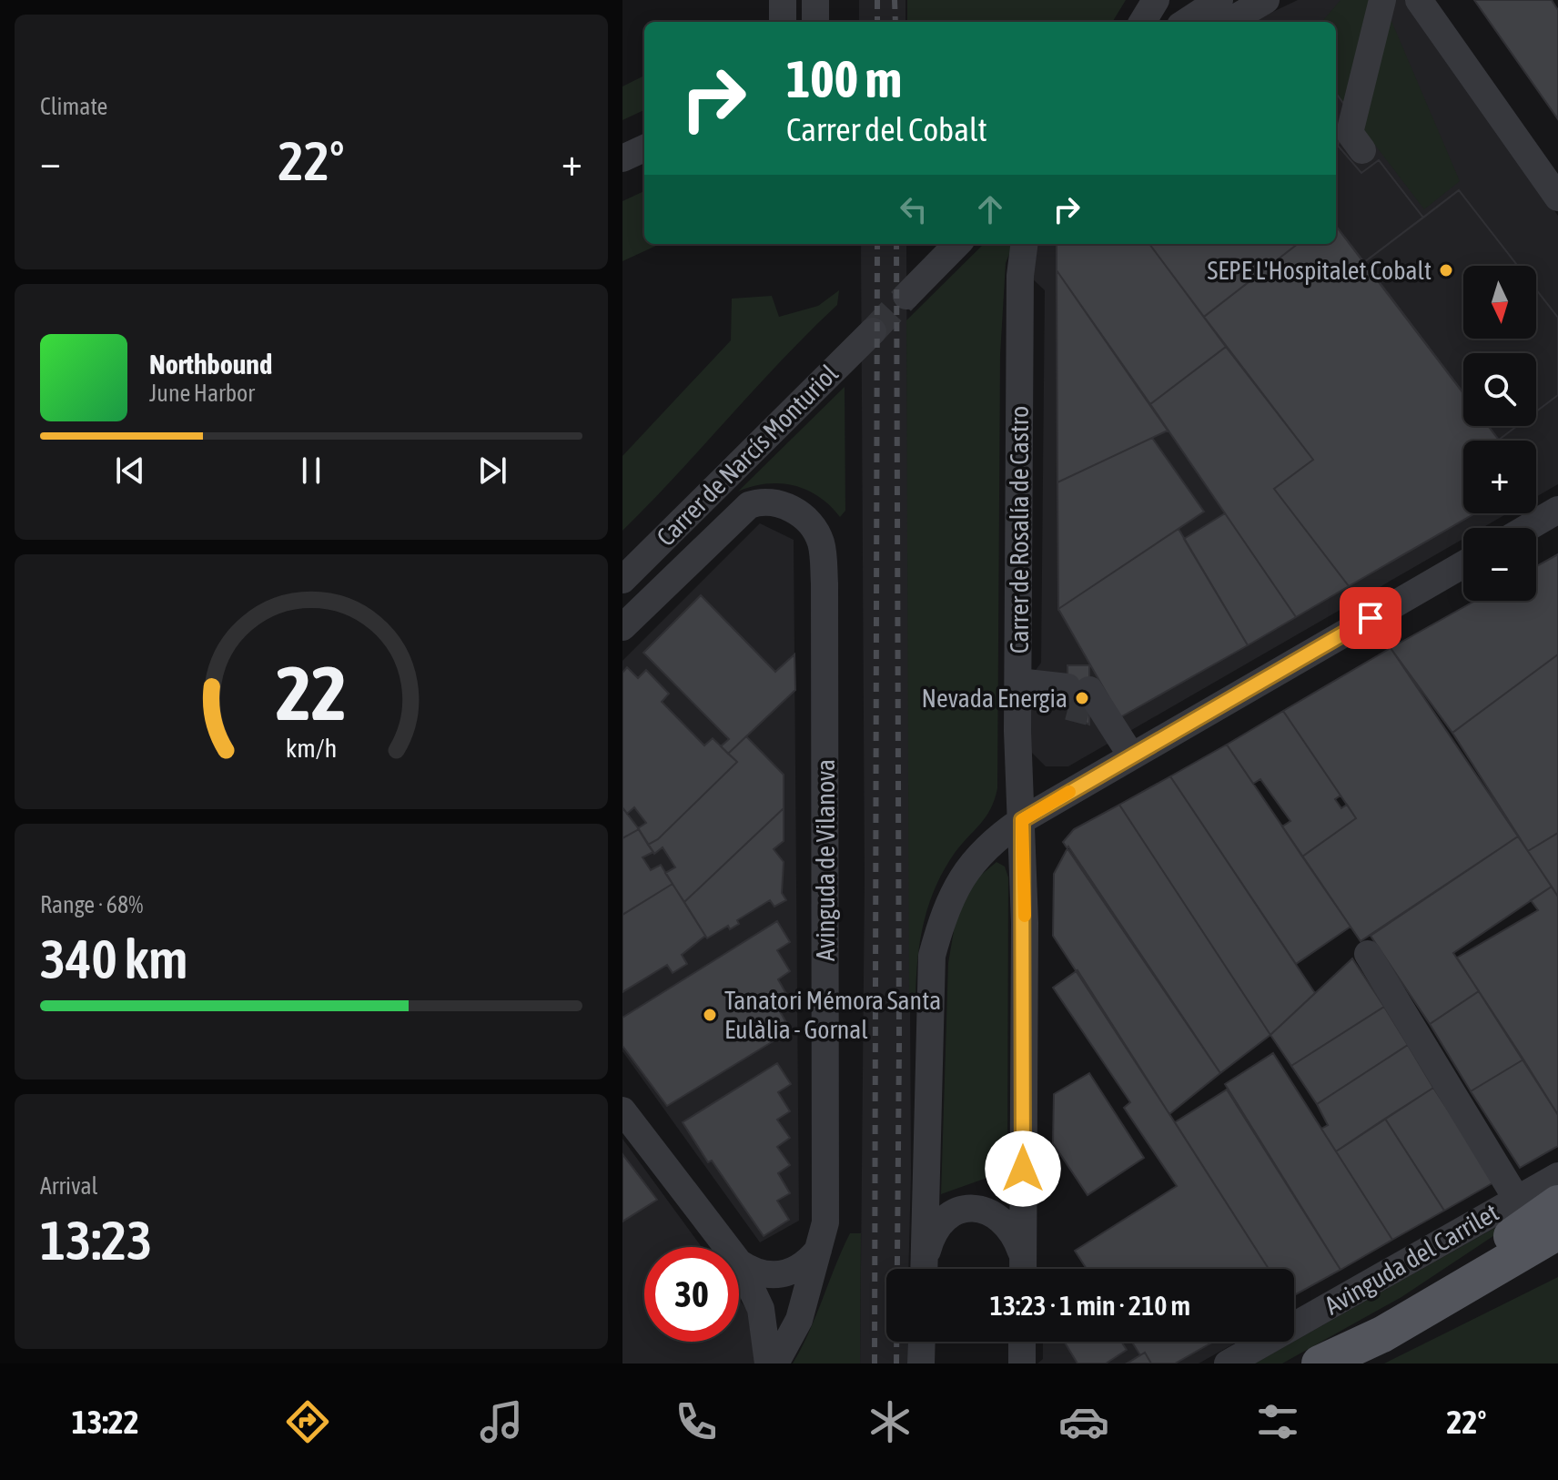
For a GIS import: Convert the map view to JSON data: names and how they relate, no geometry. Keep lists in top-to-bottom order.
{
  "streets": {
    "main road": ["Avinguda del Carrilet"],
    "street": ["Carrer de Narcís Monturiol", "Carrer de Rosalía de Castro", "Avinguda de Vilanova"]
  },
  "crossings": [
    ["Carrer de Narcís Monturiol", "Avinguda de Vilanova"]
  ],
  "places": ["SEPE L'Hospitalet Cobalt", "Nevada Energia", "Tanatori Mémora Santa Eulàlia - Gornal"],
  "north": "bottom",
  "page": {
    "tile": [
      "Climate",
      ["Range · 68%", "340 km"],
      ["Arrival", "13:23"]
    ],
    "turn": ["100 m", "Carrer del Cobalt"],
    "heat": ["−", "22°", "+"],
    "map_buttons": ["+", "−"],
    "song": ["Northbound", "June Harbor"],
    "limit": "30",
    "trip": "13:23 · 1 min · 210 m",
    "tabs": ["13:22", "22°"],
    "gauge": ["22", "km/h"]
  }
}
